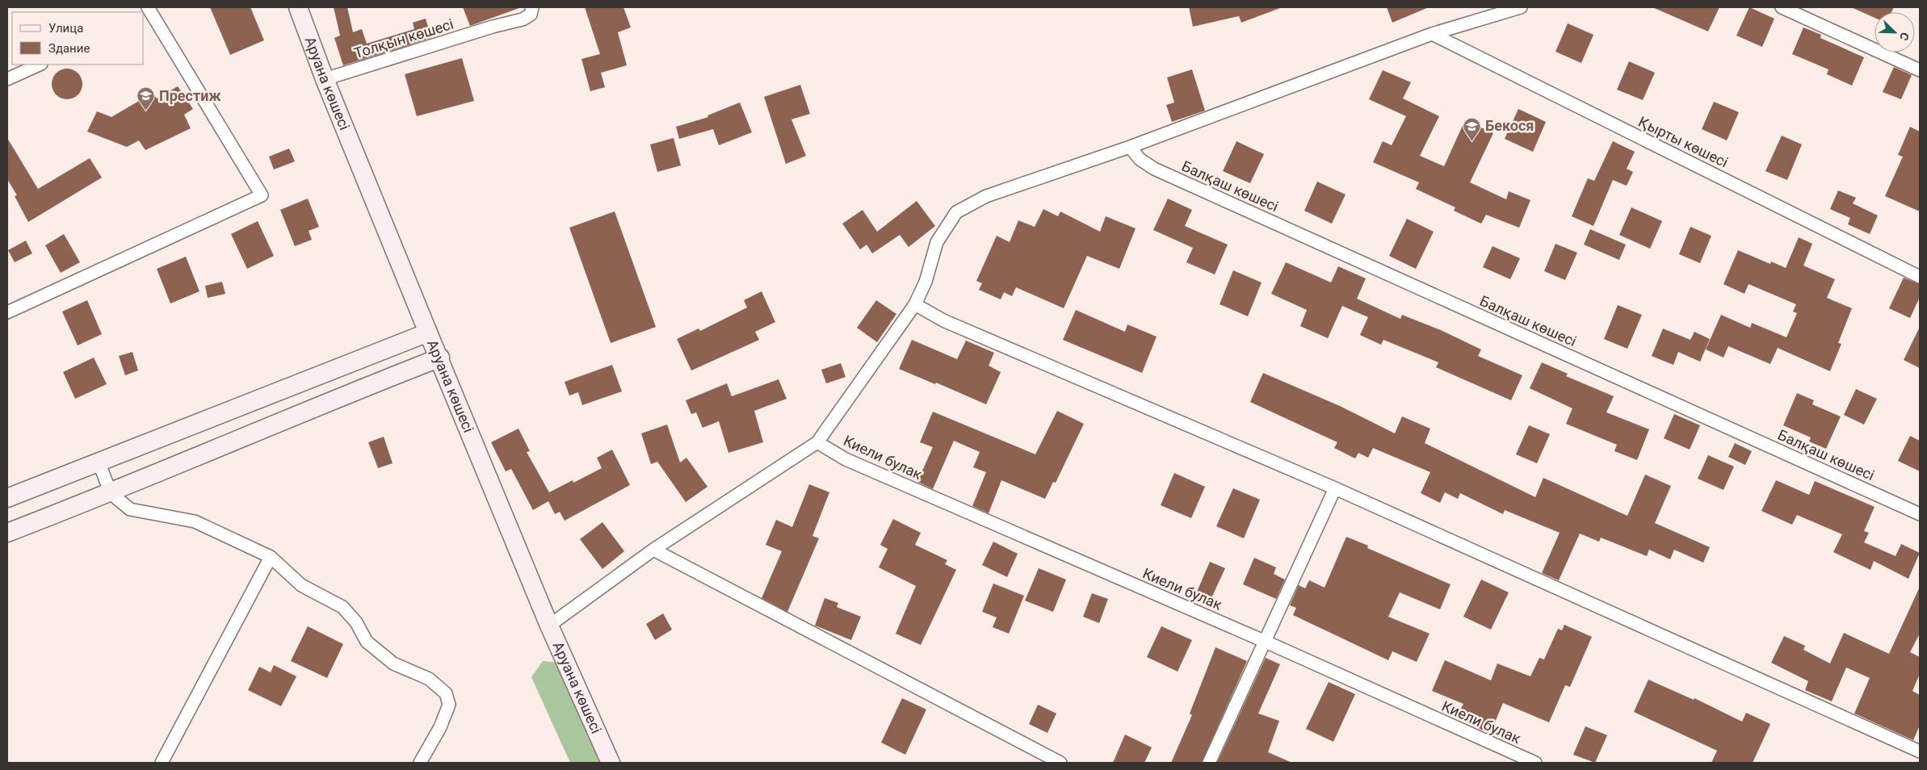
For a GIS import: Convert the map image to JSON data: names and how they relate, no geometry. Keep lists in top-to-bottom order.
{
  "streets": {
    "street": [
      "Толқын көшесі",
      "Аруана көшесі",
      "Қырты көшесі",
      "Балқаш көшесі",
      "Киели булак"
    ]
  },
  "crossings": [
    ["Толқын көшесі", "Аруана көшесі"]
  ],
  "places": {
    "school or university": ["Престиж", "Бекося"]
  },
  "legend": ["Улица", "Здание"],
  "north": "bottom right"
}
